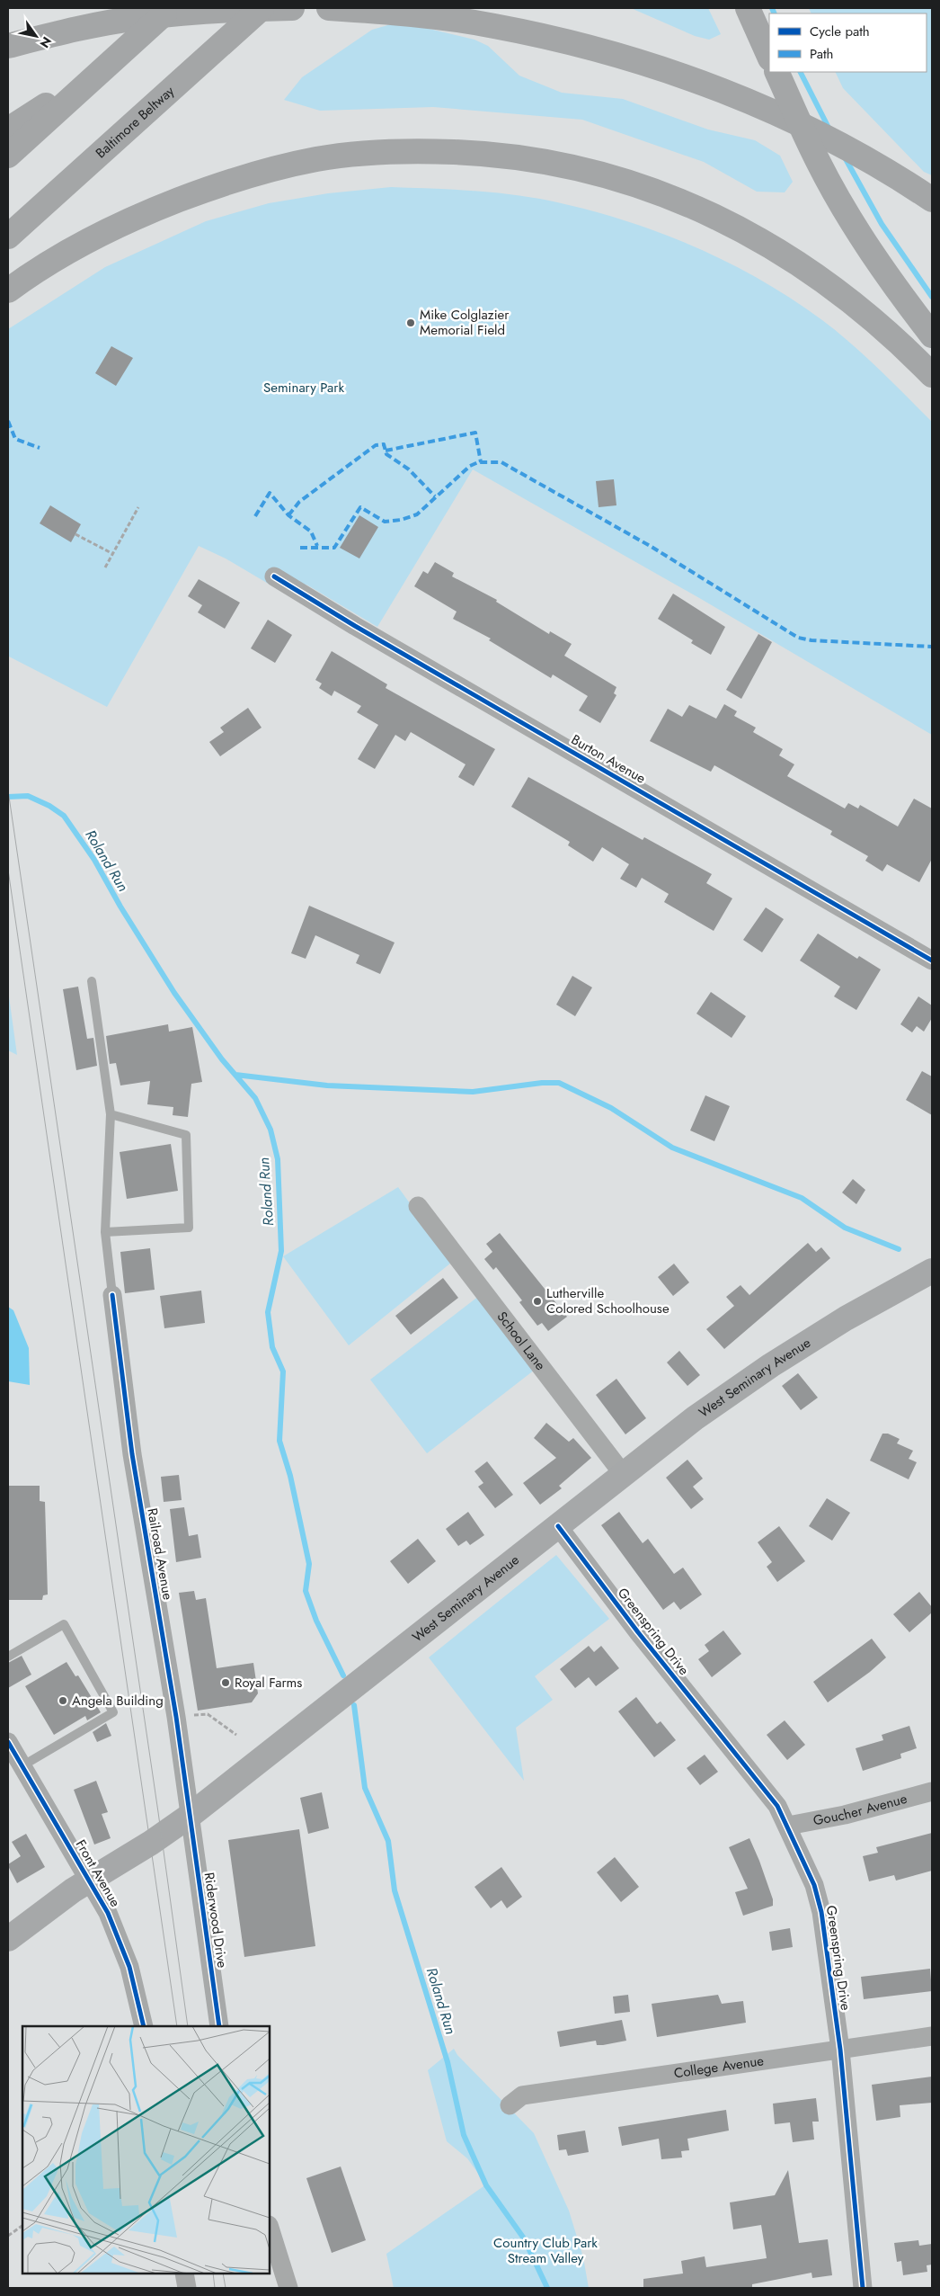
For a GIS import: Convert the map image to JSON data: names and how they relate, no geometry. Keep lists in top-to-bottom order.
{
  "streets": {
    "highway": ["Baltimore Beltway"],
    "main road": ["West Seminary Avenue"],
    "street": [
      "Burton Avenue",
      "School Lane",
      "Railroad Avenue",
      "Greenspring Drive",
      "Goucher Avenue",
      "Front Avenue",
      "Riderwood Drive",
      "College Avenue"
    ]
  },
  "crossings": [
    ["School Lane", "West Seminary Avenue"],
    ["West Seminary Avenue", "Railroad Avenue"],
    ["West Seminary Avenue", "Greenspring Drive"],
    ["West Seminary Avenue", "Front Avenue"],
    ["West Seminary Avenue", "Riderwood Drive"],
    ["Railroad Avenue", "Riderwood Drive"],
    ["Greenspring Drive", "Goucher Avenue"],
    ["Greenspring Drive", "College Avenue"]
  ],
  "water": ["Roland Run"],
  "parks": ["Seminary Park", "Country Club Park Stream Valley"],
  "places": [
    "Mike Colglazier Memorial Field",
    "Lutherville Colored Schoolhouse",
    "Royal Farms",
    "Angela Building"
  ],
  "legend": ["Cycle path", "Path"],
  "north": "bottom right"
}
